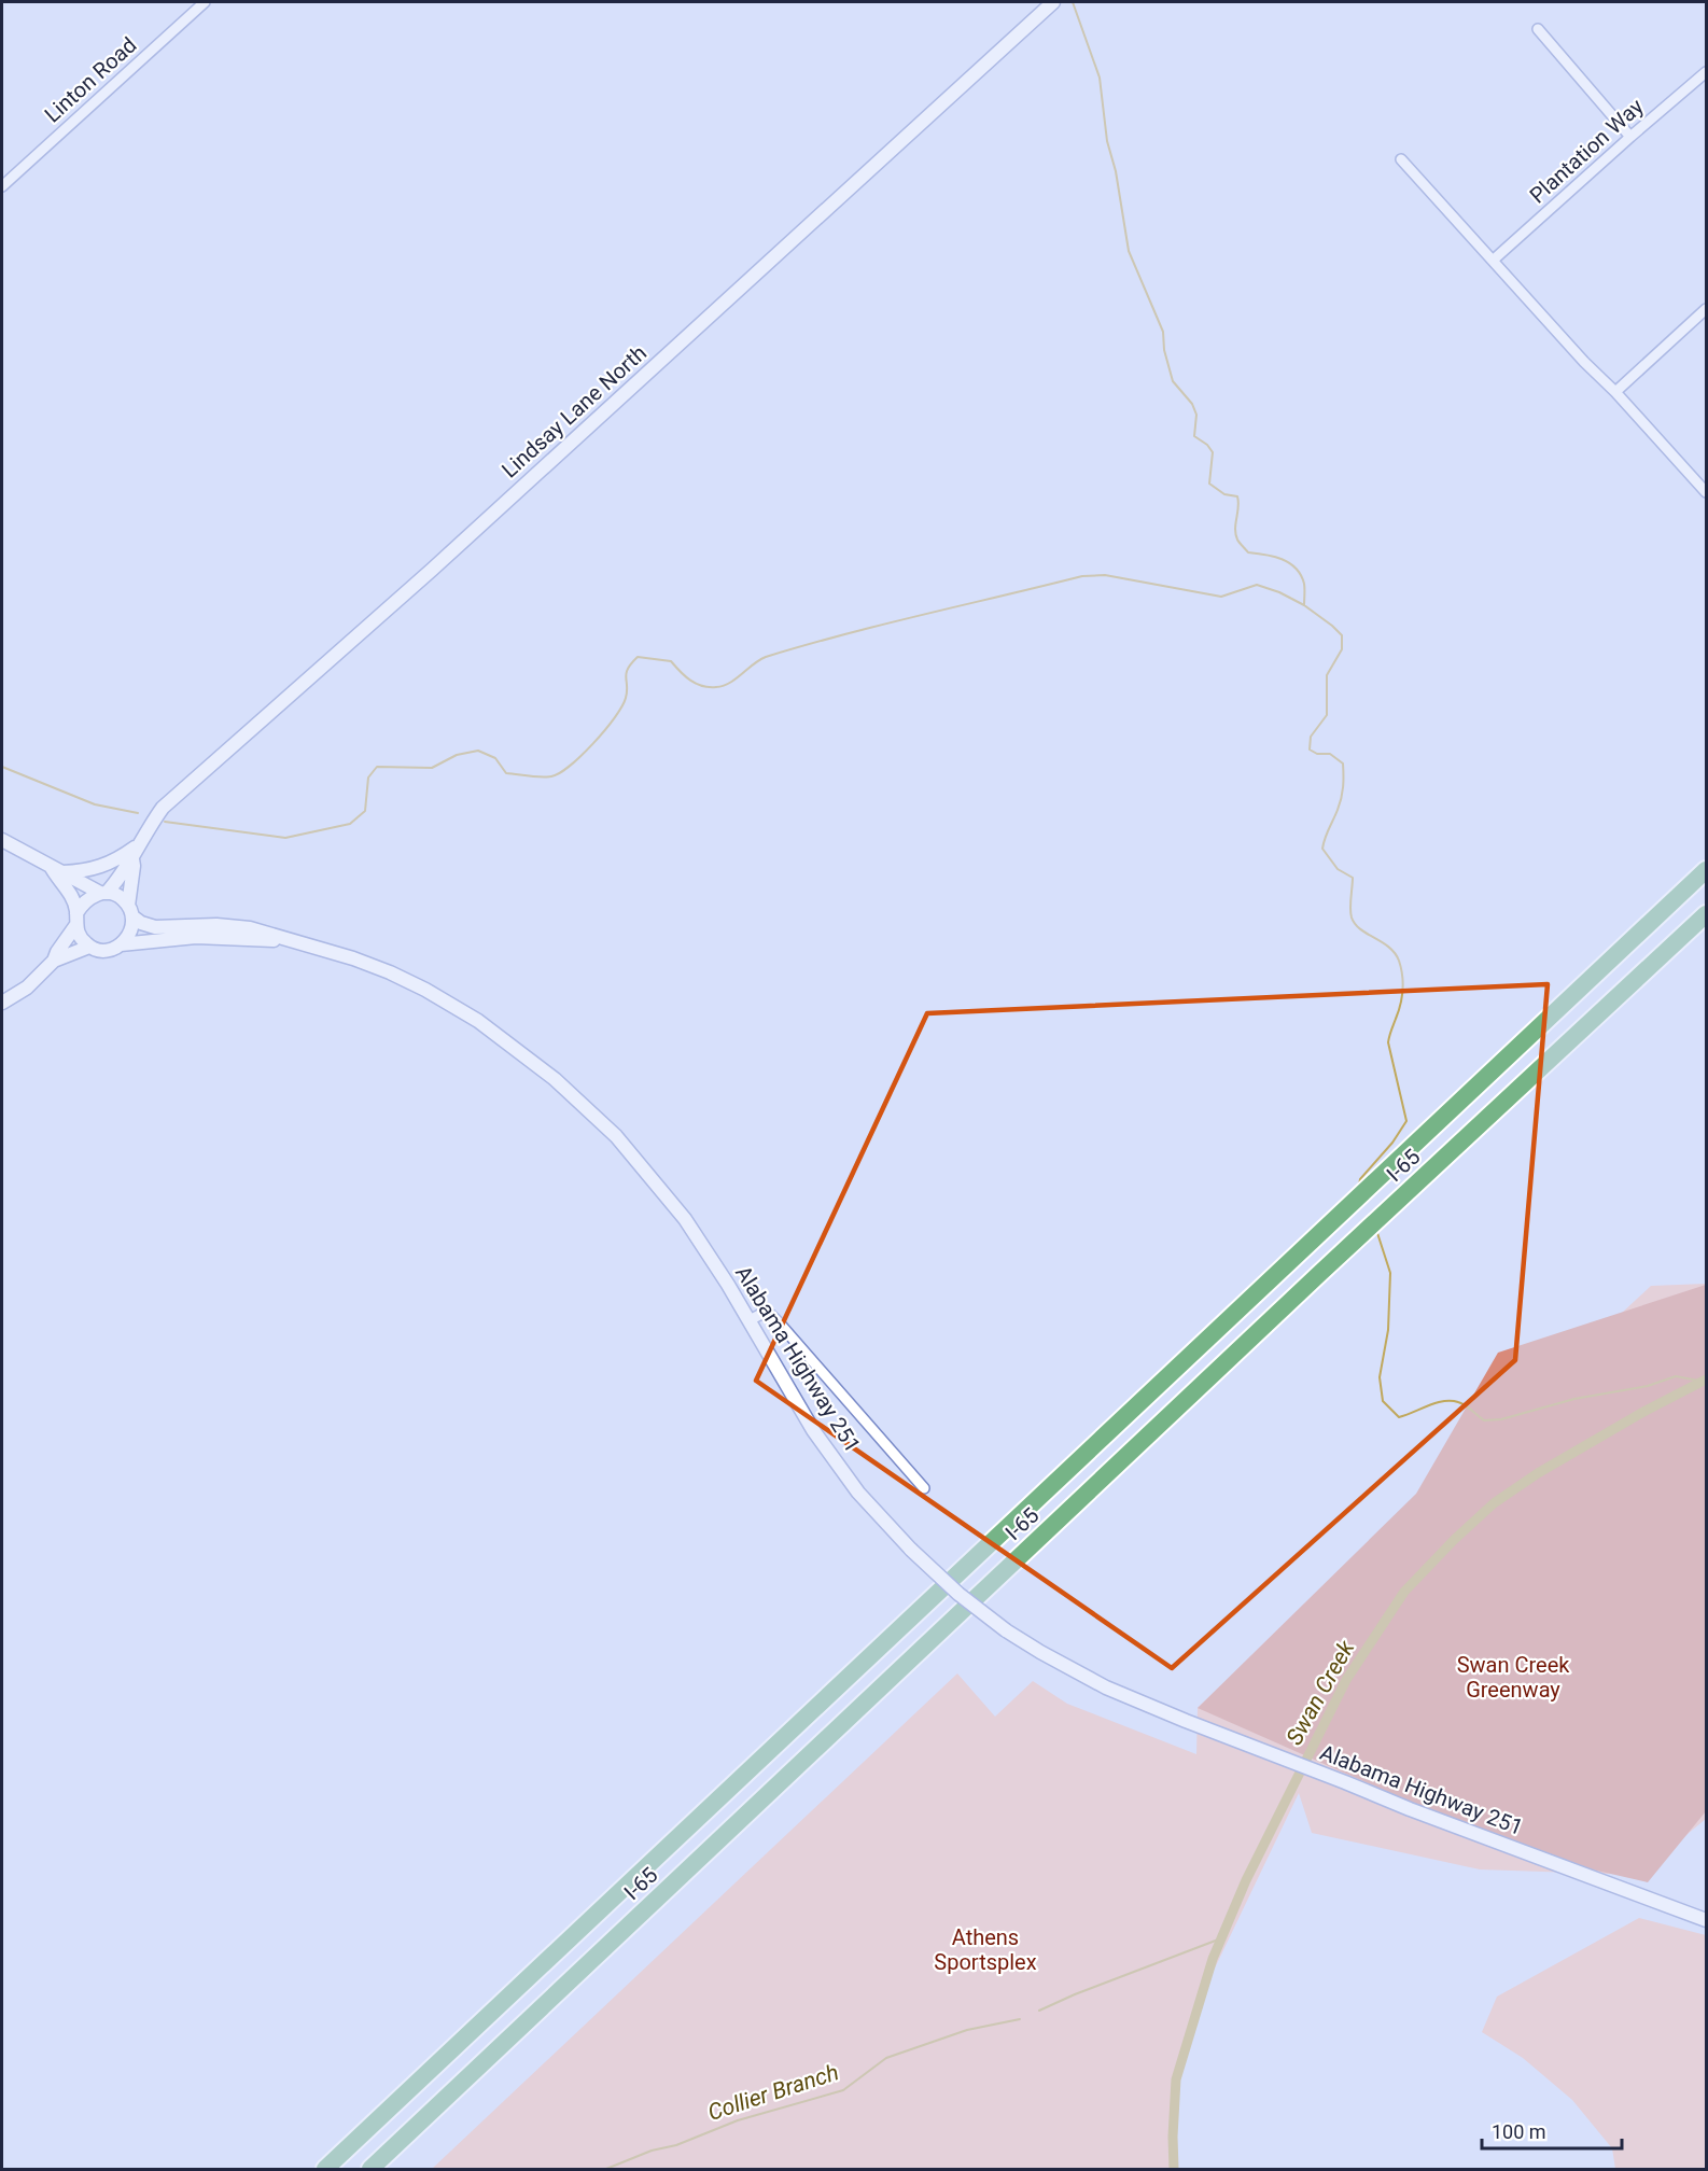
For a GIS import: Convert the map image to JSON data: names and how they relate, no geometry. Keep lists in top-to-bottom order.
{
  "streets": {
    "highway": ["I-65"],
    "main road": ["Lindsay Lane North", "Alabama Highway 251"],
    "street": ["Linton Road", "Plantation Way"]
  },
  "crossings": [
    ["Lindsay Lane North", "Alabama Highway 251"]
  ],
  "water": ["Swan Creek", "Collier Branch"],
  "parks": ["Swan Creek Greenway", "Athens Sportsplex"],
  "scale_bar": "100 m"
}
